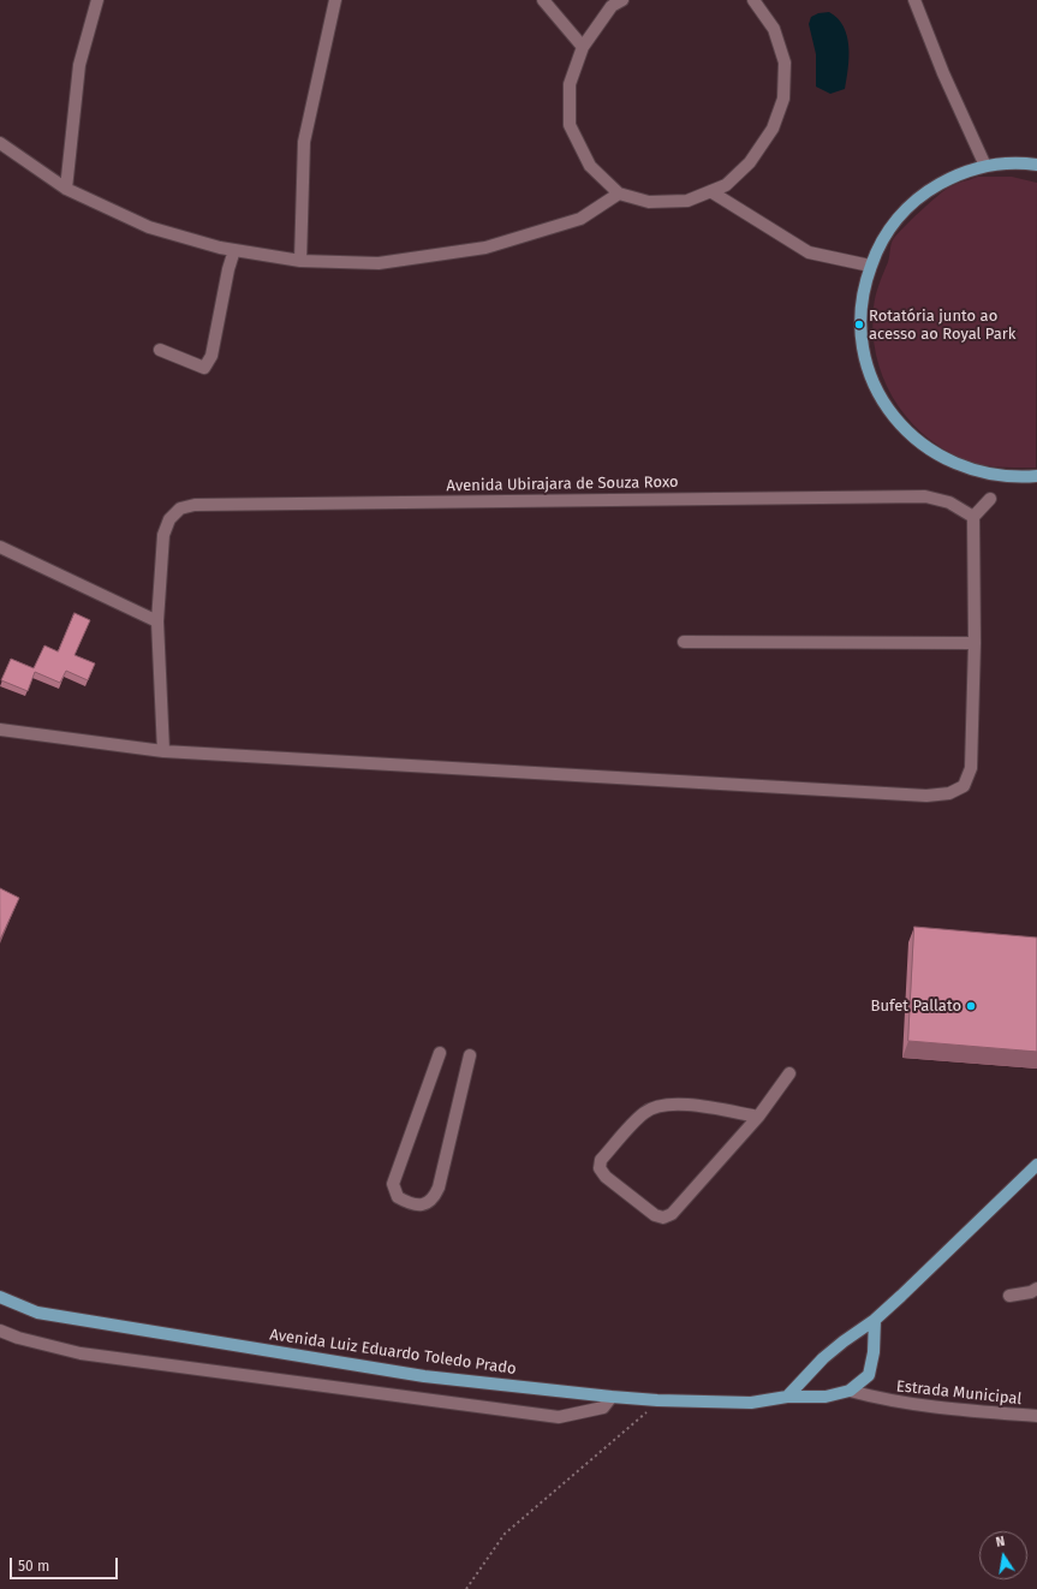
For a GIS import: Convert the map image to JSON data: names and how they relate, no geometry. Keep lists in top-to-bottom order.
{
  "streets": {
    "main road": ["Avenida Luiz Eduardo Toledo Prado"],
    "street": ["Avenida Ubirajara de Souza Roxo", "Estrada Municipal"]
  },
  "crossings": [
    ["Avenida Luiz Eduardo Toledo Prado", "Estrada Municipal"]
  ],
  "places": ["Rotatória junto ao acesso ao Royal Park", "Bufet Pallato"],
  "scale_bar": "50 m",
  "north": "top"
}
